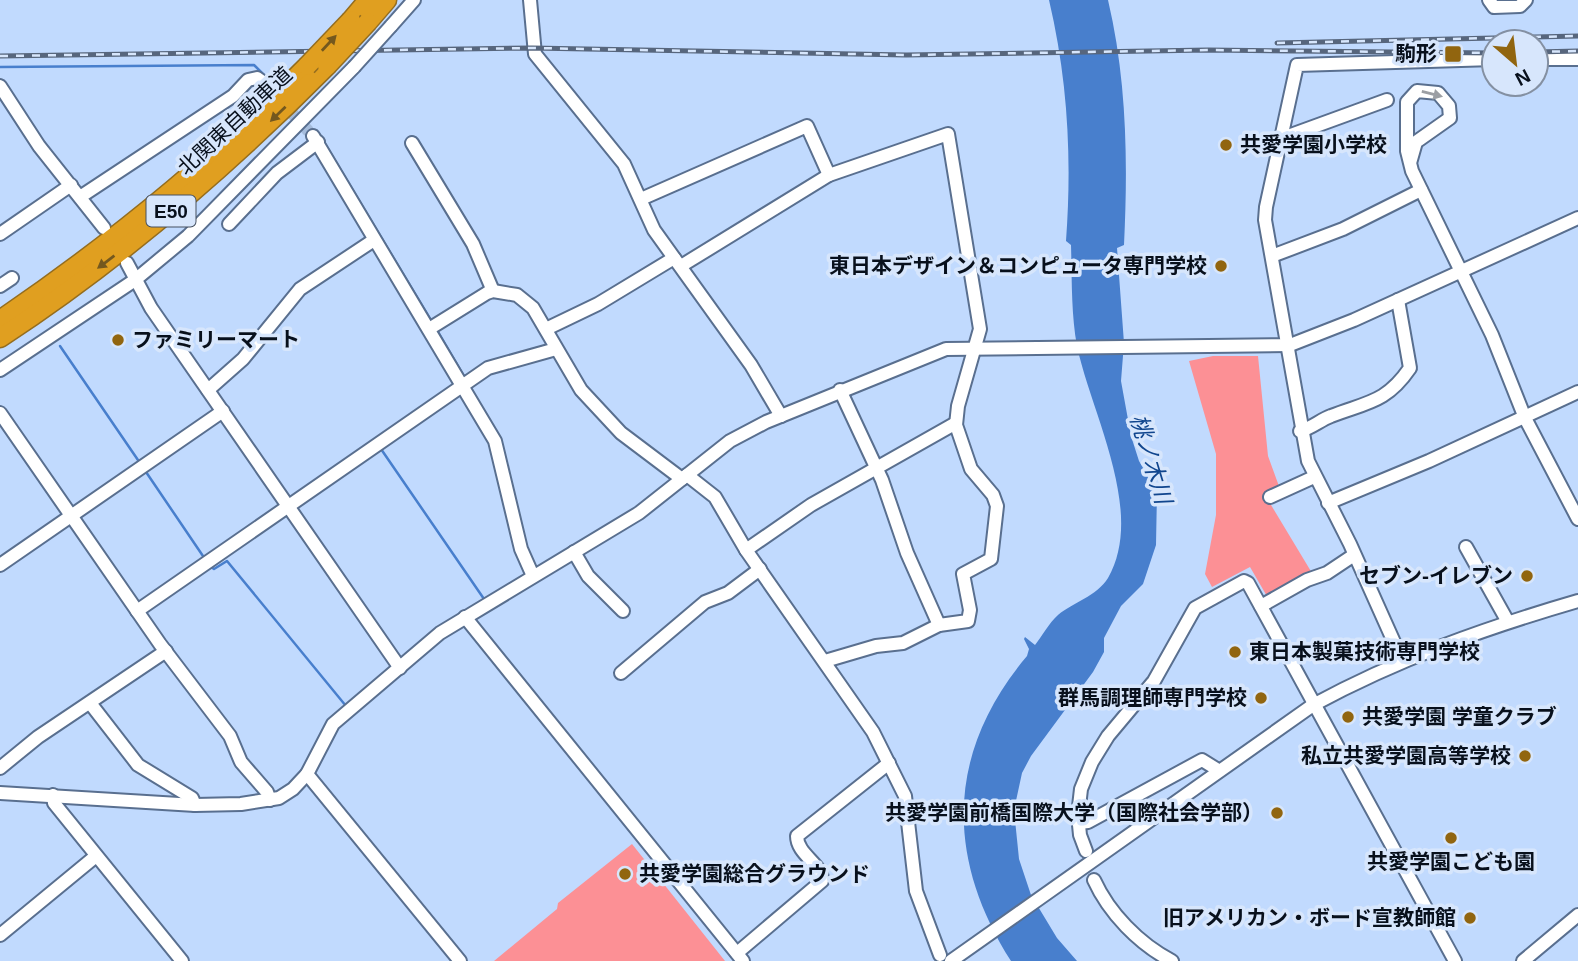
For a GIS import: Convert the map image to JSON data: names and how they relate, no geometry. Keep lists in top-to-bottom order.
{
  "streets": {
    "highway": ["北関東自動車道", "E50"]
  },
  "water": ["桃ノ木川"],
  "places": {
    "transit": ["駒形"],
    "other": [
      "共愛学園小学校",
      "東日本デザイン＆コンピュータ専門学校",
      "ファミリーマート",
      "セブン-イレブン",
      "東日本製菓技術専門学校",
      "群馬調理師専門学校",
      "共愛学園 学童クラブ",
      "私立共愛学園高等学校",
      "共愛学園前橋国際大学（国際社会学部）",
      "共愛学園こども園",
      "共愛学園総合グラウンド",
      "旧アメリカン・ボード宣教師館"
    ]
  },
  "north": "bottom right"
}
